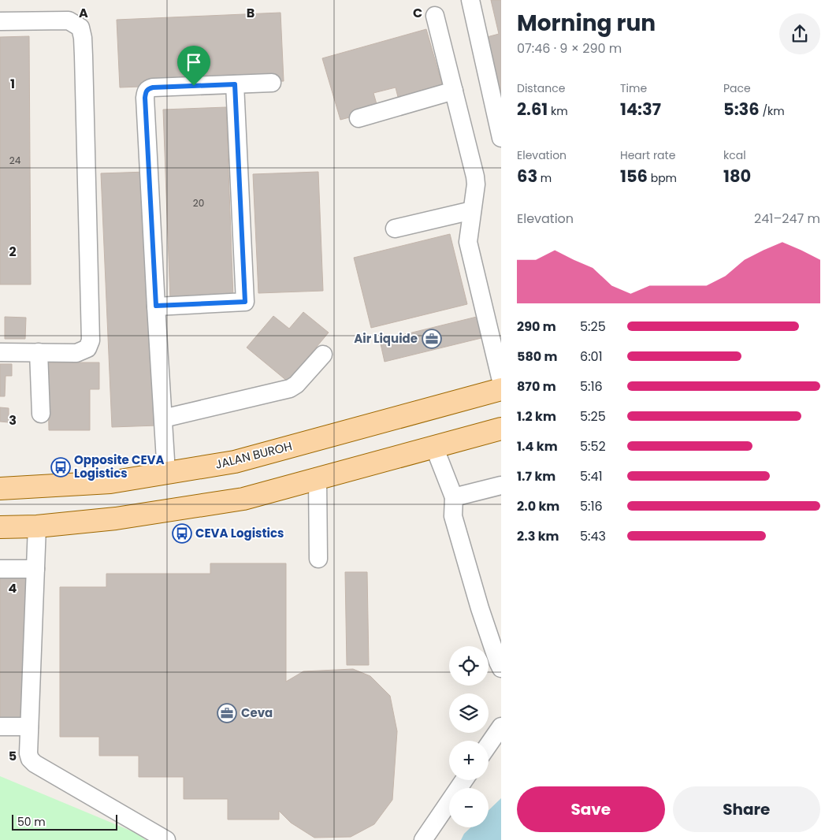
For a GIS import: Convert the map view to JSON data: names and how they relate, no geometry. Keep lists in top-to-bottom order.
{
  "streets": {
    "main road": ["JALAN BUROH"]
  },
  "places": {
    "office": ["Air Liquide", "Ceva"],
    "bus stop": ["Opposite CEVA Logistics", "CEVA Logistics"]
  },
  "house_numbers": ["24", "20"],
  "scale_bar": "50 m",
  "page": {
    "heading": ["Morning run", "07:46 · 9 × 290 m"],
    "stats": [
      ["Distance", "2.61 km"],
      ["Time", "14:37"],
      ["Pace", "5:36 /km"],
      ["Elevation", "63 m"],
      ["Heart rate", "156 bpm"],
      ["kcal", "180"]
    ],
    "chart": ["Elevation", "241–247 m"],
    "list": [
      {
        "name": "290 m",
        "note": "5:25"
      },
      {
        "name": "580 m",
        "note": "6:01"
      },
      {
        "name": "870 m",
        "note": "5:16"
      },
      {
        "name": "1.2 km",
        "note": "5:25"
      },
      {
        "name": "1.4 km",
        "note": "5:52"
      },
      {
        "name": "1.7 km",
        "note": "5:41"
      },
      {
        "name": "2.0 km",
        "note": "5:16"
      },
      {
        "name": "2.3 km",
        "note": "5:43"
      }
    ],
    "map_buttons": ["+", "−"],
    "buttons": ["Save", "Share"],
    "scale": "50 m"
  },
  "grid": {
    "columns": ["A", "B", "C"],
    "rows": [
      "1",
      "2",
      "3",
      "4",
      "5"
    ]
  }
}
